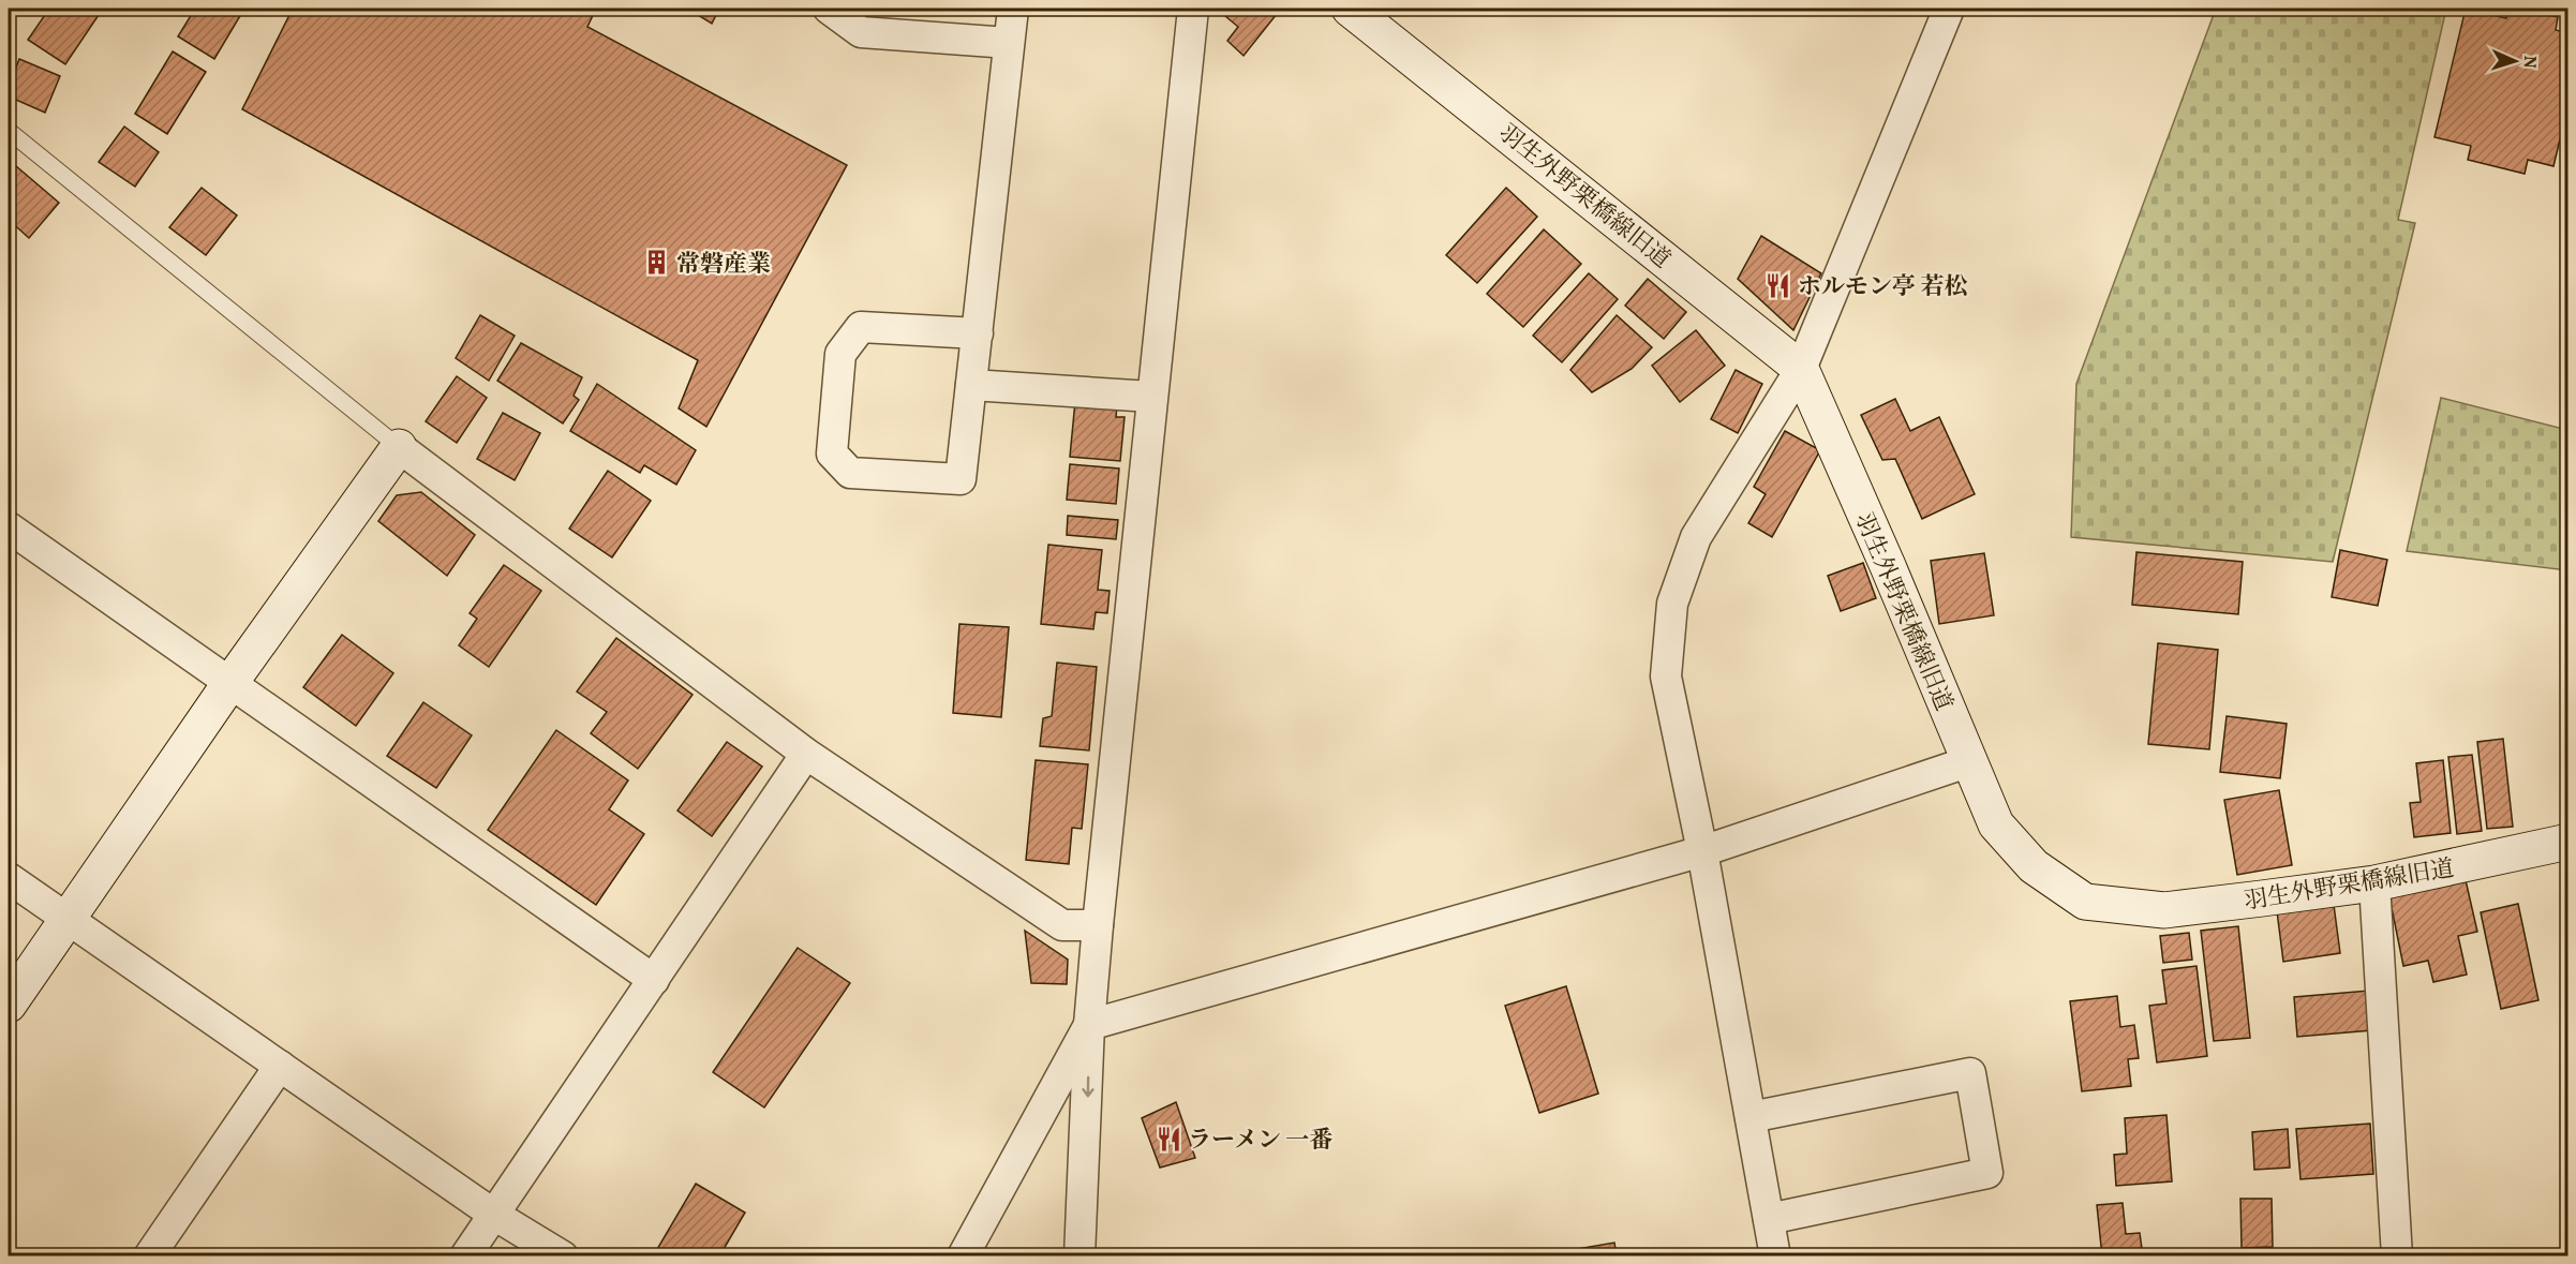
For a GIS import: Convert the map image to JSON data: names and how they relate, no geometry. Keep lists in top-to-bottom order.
{
  "streets": {
    "street": ["羽生外野栗橋線旧道"]
  },
  "places": {
    "building": ["常磐産業"],
    "restaurant": ["ホルモン亭 若松", "ラーメン 一番"]
  },
  "north": "right"
}
